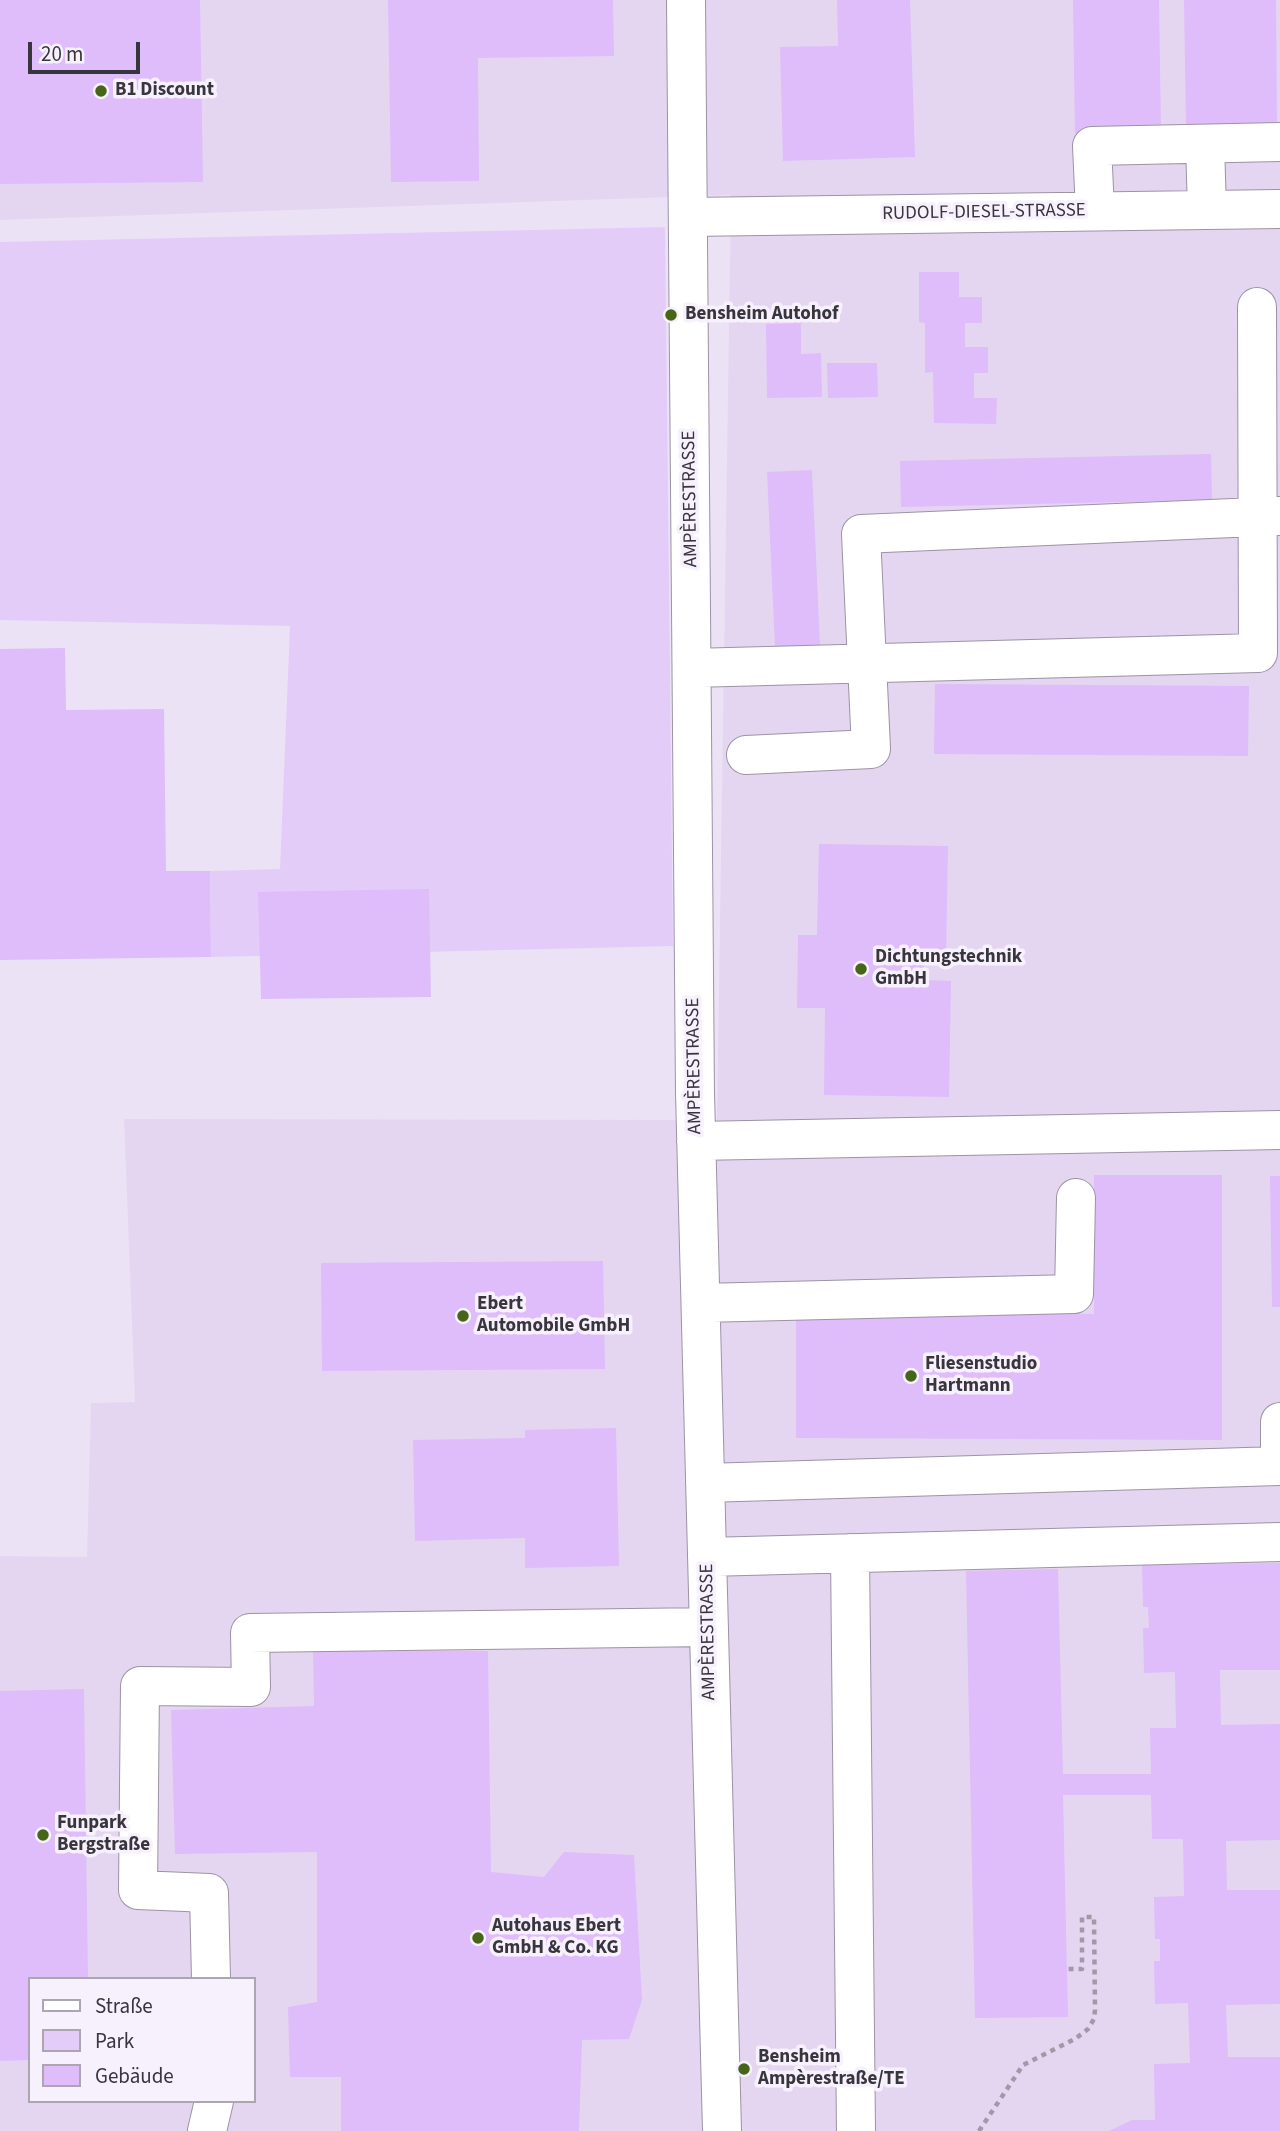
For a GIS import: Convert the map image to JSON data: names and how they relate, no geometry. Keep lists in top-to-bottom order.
{
  "streets": {
    "street": ["RUDOLF-DIESEL-STRASSE", "AMPÈRESTRASSE"]
  },
  "crossings": [
    ["RUDOLF-DIESEL-STRASSE", "AMPÈRESTRASSE"]
  ],
  "places": [
    "B1 Discount",
    "Bensheim Autohof",
    "Dichtungstechnik GmbH",
    "Ebert Automobile GmbH",
    "Fliesenstudio Hartmann",
    "Funpark Bergstraße",
    "Autohaus Ebert GmbH & Co. KG",
    "Bensheim Ampèrestraße/TE"
  ],
  "legend": ["Straße", "Park", "Gebäude"],
  "scale_bar": "20 m"
}
